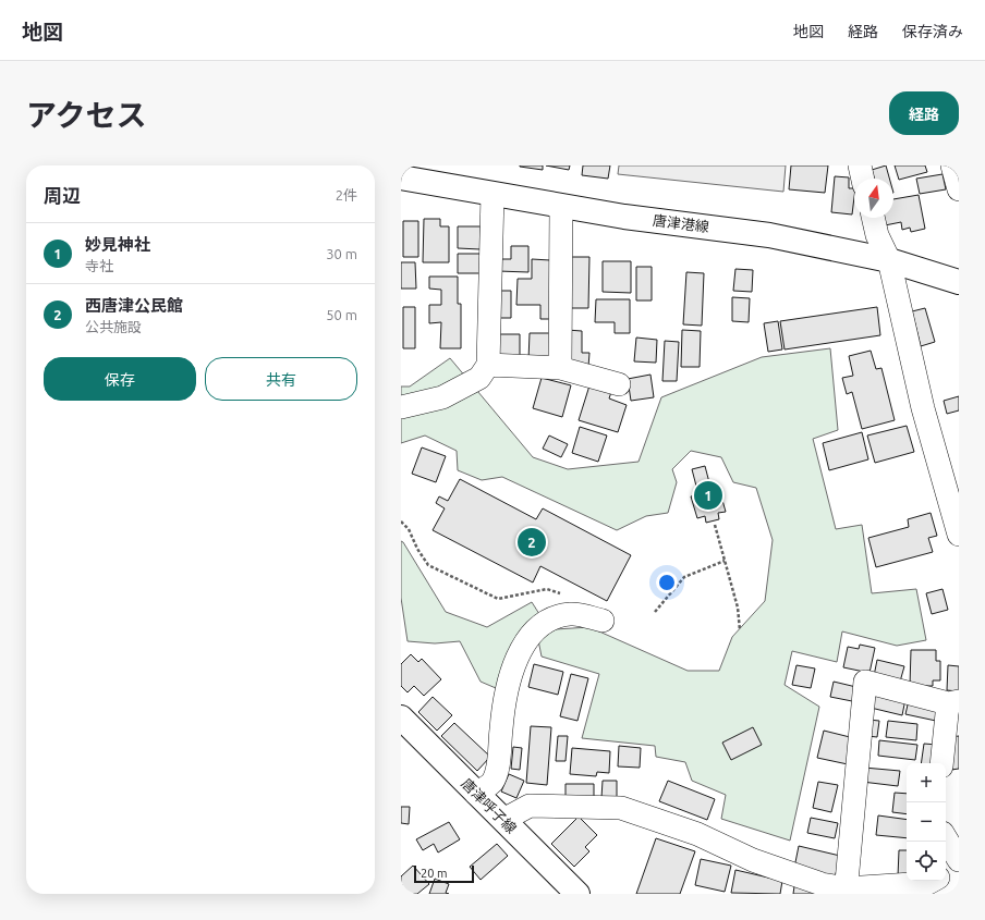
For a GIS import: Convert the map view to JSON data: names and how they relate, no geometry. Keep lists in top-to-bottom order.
{
  "streets": {
    "main road": ["唐津港線", "唐津呼子線"]
  },
  "scale_bar": "20 m",
  "north": "top",
  "page": {
    "header": "地図",
    "nav": ["地図", "経路", "保存済み"],
    "title": "アクセス",
    "buttons": [
      "経路",
      ["保存", "共有"]
    ],
    "heading": ["周辺", "2件"],
    "list": [
      {
        "mark": "1",
        "name": "妙見神社",
        "note": "寺社",
        "value": "30 m"
      },
      {
        "mark": "2",
        "name": "西唐津公民館",
        "note": "公共施設",
        "value": "50 m"
      }
    ],
    "pins": ["1", "2"],
    "map_buttons": ["+", "−"],
    "scale": "20 m"
  }
}
